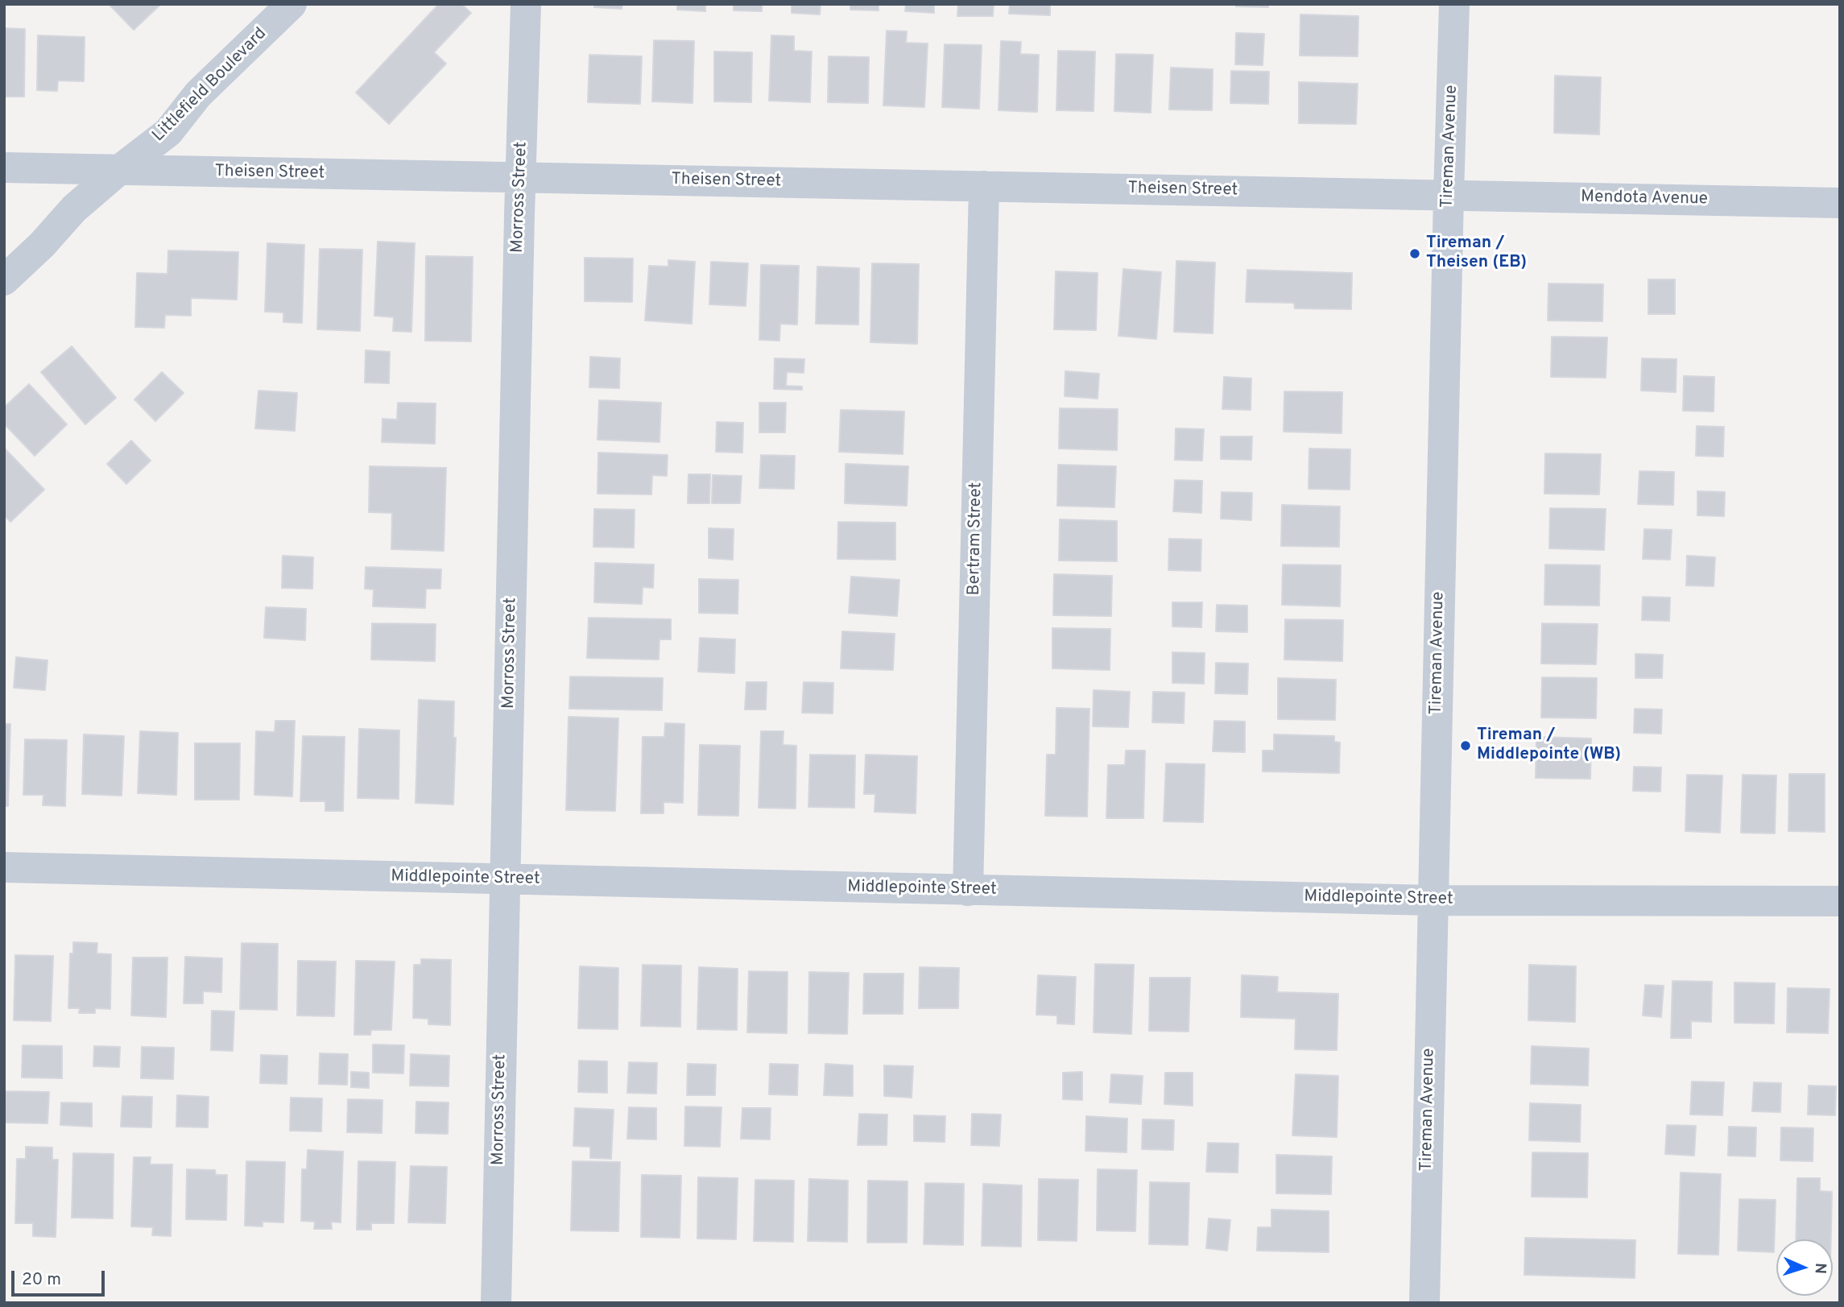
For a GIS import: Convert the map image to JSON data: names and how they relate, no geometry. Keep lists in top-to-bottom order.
{
  "streets": {
    "street": [
      "Littlefield Boulevard",
      "Tireman Avenue",
      "Theisen Street",
      "Morross Street",
      "Mendota Avenue",
      "Bertram Street",
      "Middlepointe Street"
    ]
  },
  "crossings": [
    ["Littlefield Boulevard", "Theisen Street"],
    ["Tireman Avenue", "Theisen Street"],
    ["Tireman Avenue", "Mendota Avenue"],
    ["Tireman Avenue", "Middlepointe Street"],
    ["Theisen Street", "Morross Street"],
    ["Theisen Street", "Mendota Avenue"],
    ["Theisen Street", "Bertram Street"],
    ["Morross Street", "Middlepointe Street"],
    ["Bertram Street", "Middlepointe Street"]
  ],
  "places": ["Tireman / Theisen (EB)", "Tireman / Middlepointe (WB)"],
  "scale_bar": "20 m",
  "north": "right"
}
